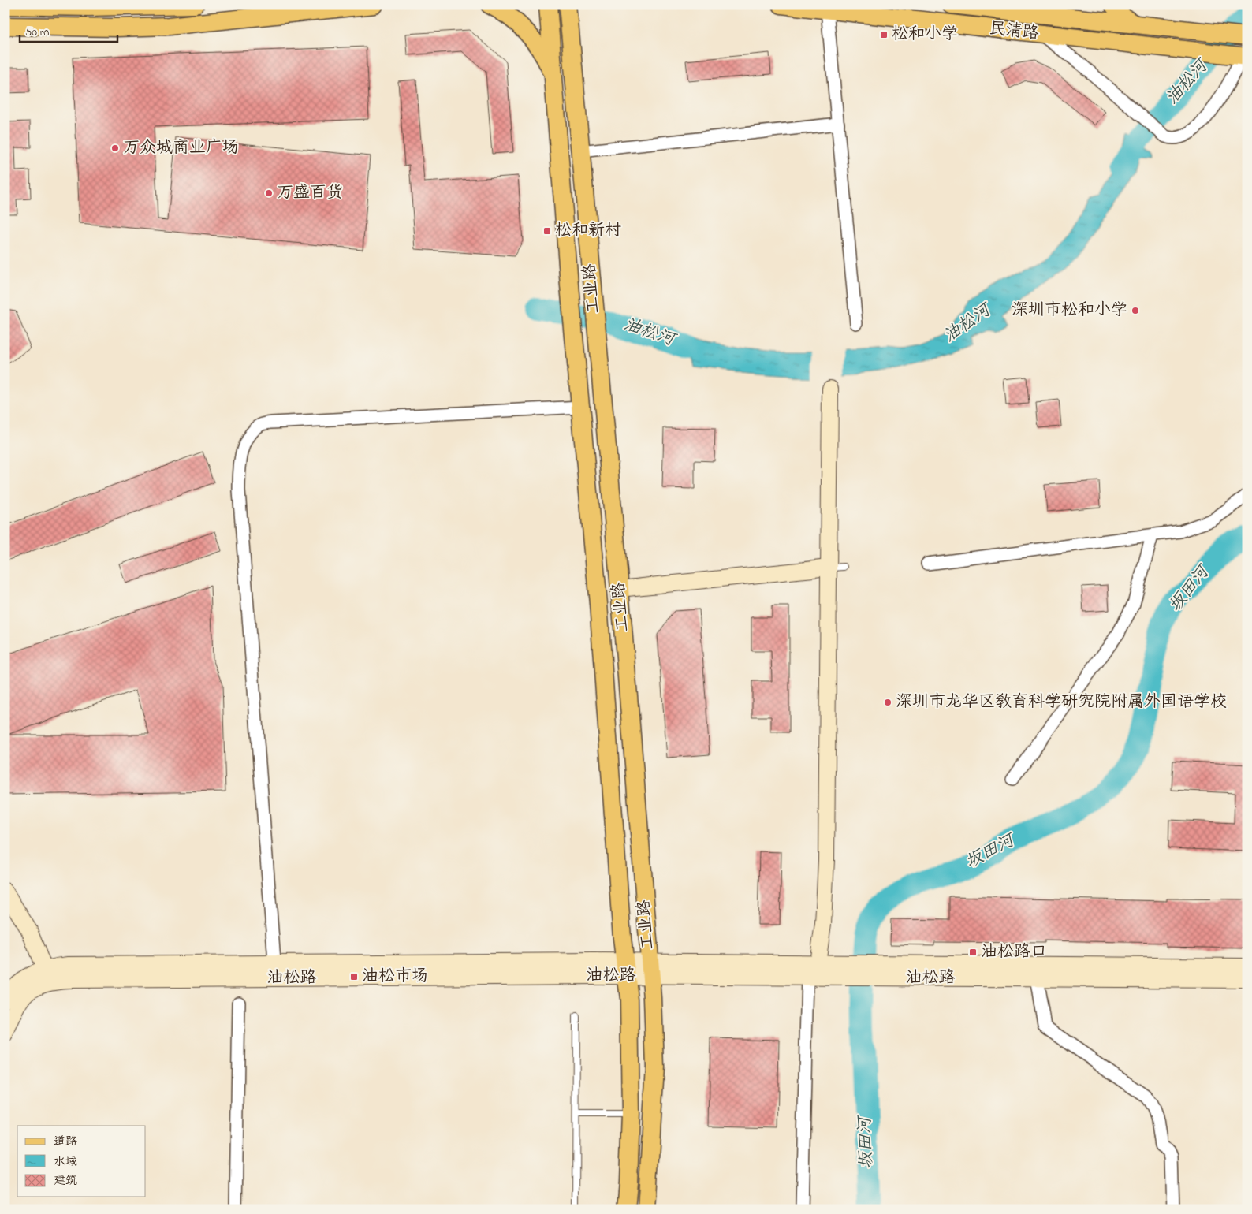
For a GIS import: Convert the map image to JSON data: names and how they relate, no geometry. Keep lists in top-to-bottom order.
{
  "streets": {
    "main road": ["民清路", "工业路"],
    "street": ["油松路"]
  },
  "crossings": [
    ["工业路", "油松路"]
  ],
  "water": ["油松河", "坂田河"],
  "places": {
    "transit": [
      "松和小学",
      "松和新村",
      "油松路口",
      "油松市场"
    ],
    "other": [
      "万众城商业广场",
      "万盛百货",
      "深圳市松和小学",
      "深圳市龙华区教育科学研究院附属外国语学校"
    ]
  },
  "legend": ["道路", "水域", "建筑"],
  "scale_bar": "50 m"
}
